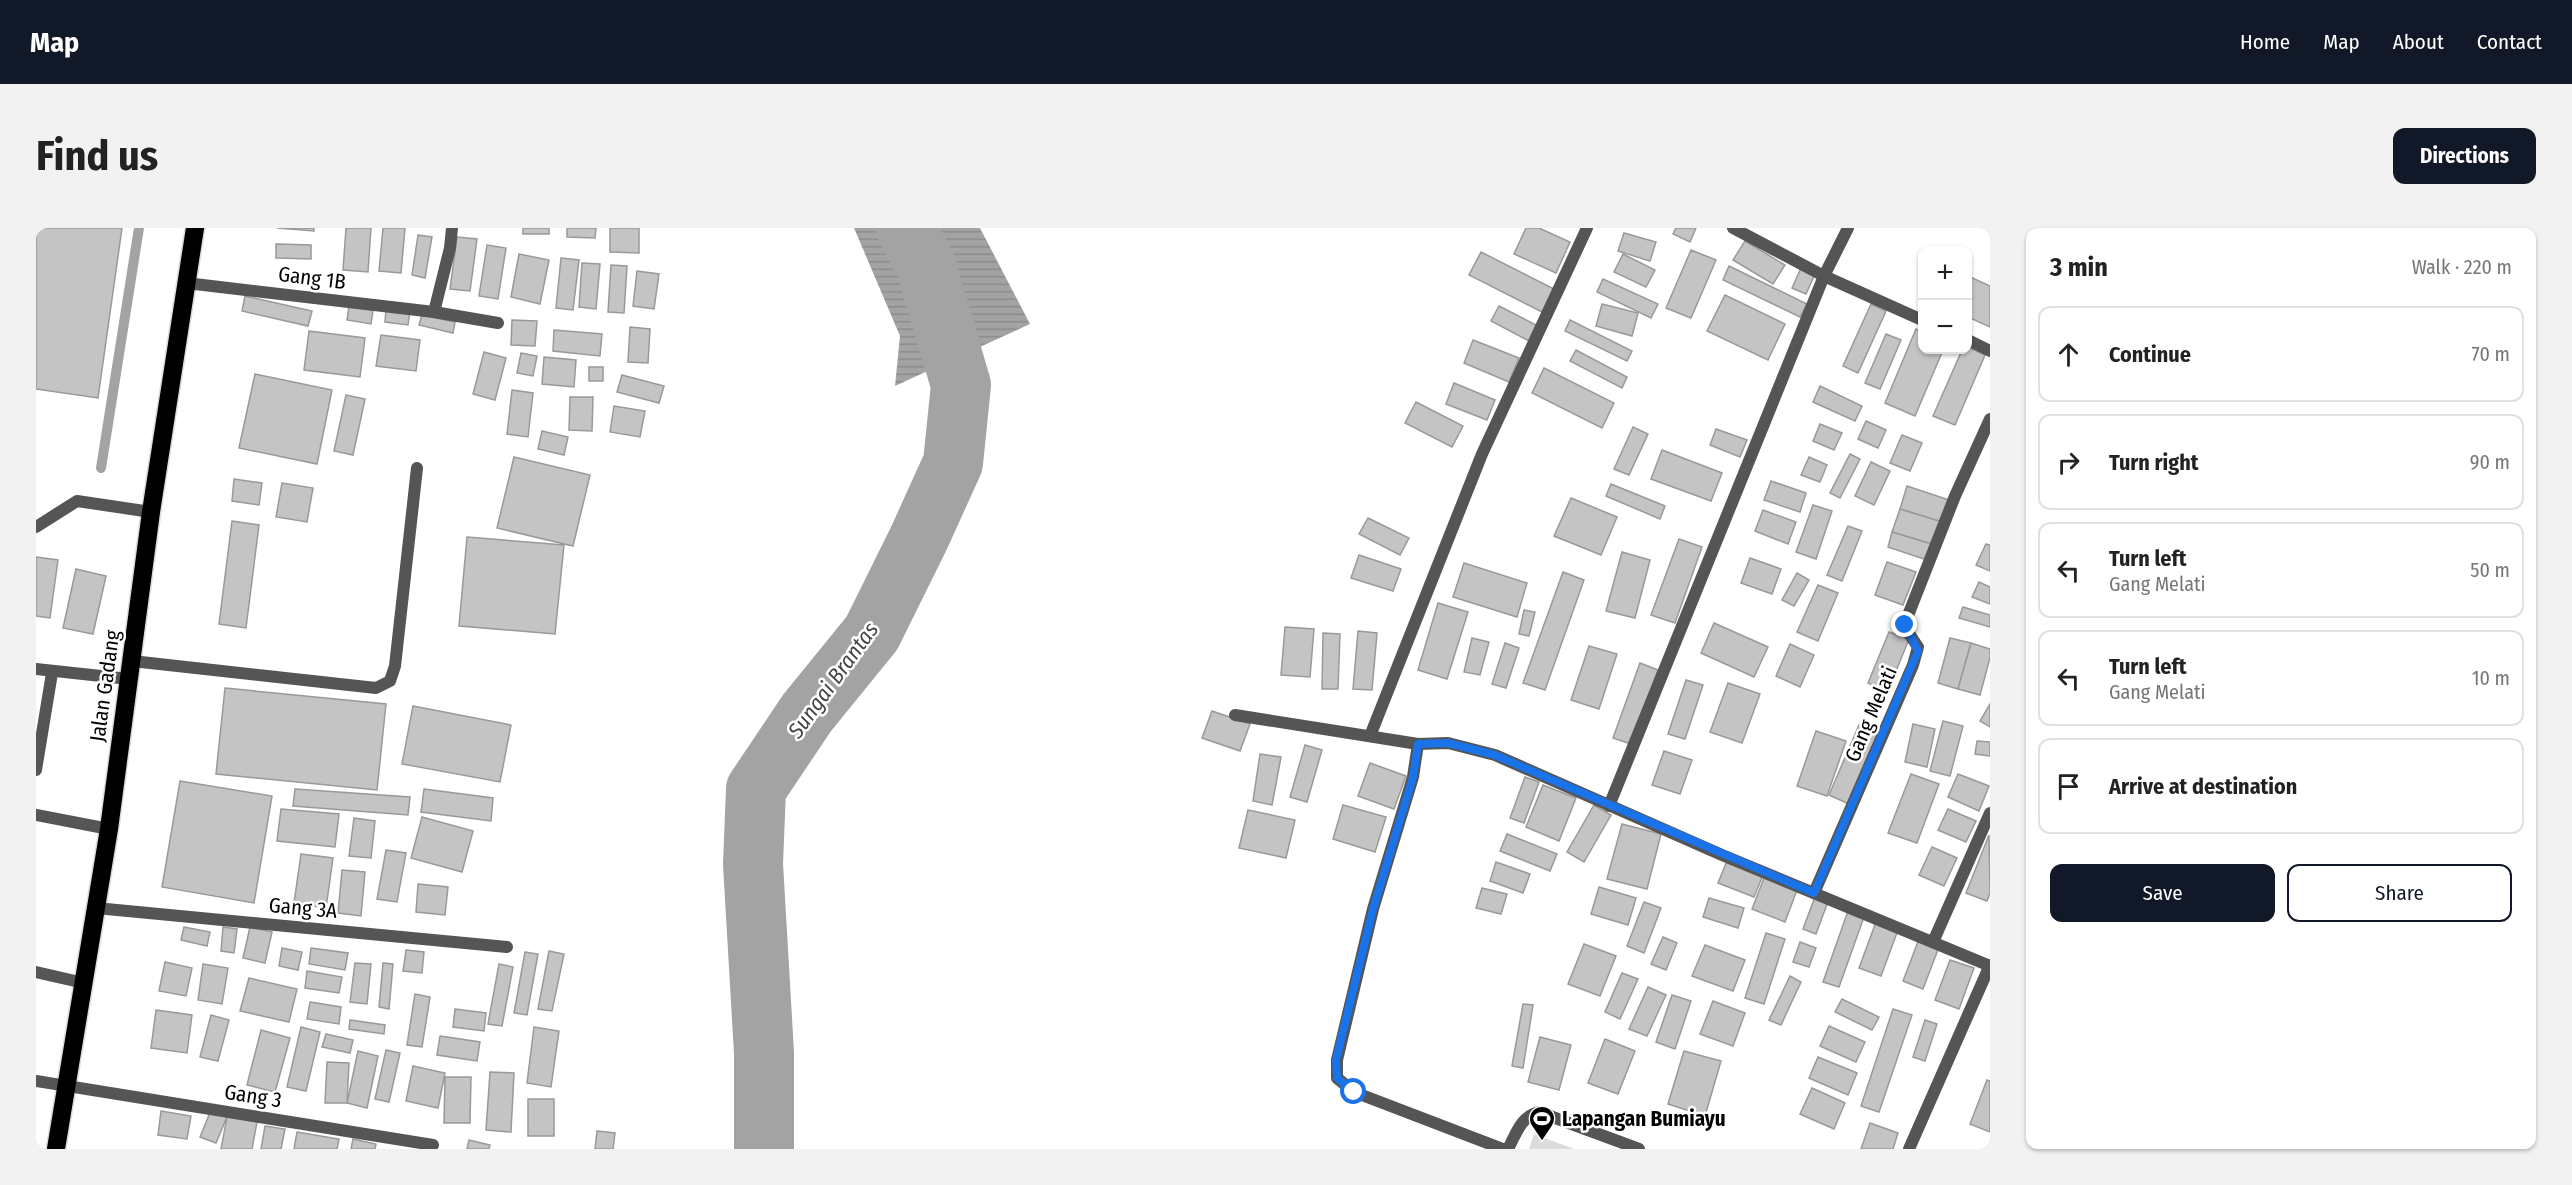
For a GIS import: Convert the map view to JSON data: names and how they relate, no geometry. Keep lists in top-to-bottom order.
{
  "streets": {
    "highway": ["Jalan Gadang"],
    "street": [
      "Gang 1B",
      "Gang Melati",
      "Gang 3A",
      "Gang 3"
    ]
  },
  "crossings": [
    ["Gang 1B", "Jalan Gadang"],
    ["Jalan Gadang", "Gang 3A"],
    ["Jalan Gadang", "Gang 3"]
  ],
  "water": ["Sungai Brantas"],
  "places": {
    "sports": ["Lapangan Bumiayu"]
  },
  "page": {
    "header": "Map",
    "nav": [
      "Home",
      "Map",
      "About",
      "Contact"
    ],
    "buttons": [
      "Directions",
      ["Save", "Share"]
    ],
    "title": "Find us",
    "heading": ["3 min", "Walk · 220 m"],
    "map_buttons": ["+", "−"],
    "list": [
      ["Continue", "70 m"],
      ["Turn right", "90 m"],
      ["Turn left", "Gang Melati", "50 m"],
      ["Turn left", "Gang Melati", "10 m"],
      "Arrive at destination"
    ]
  }
}
